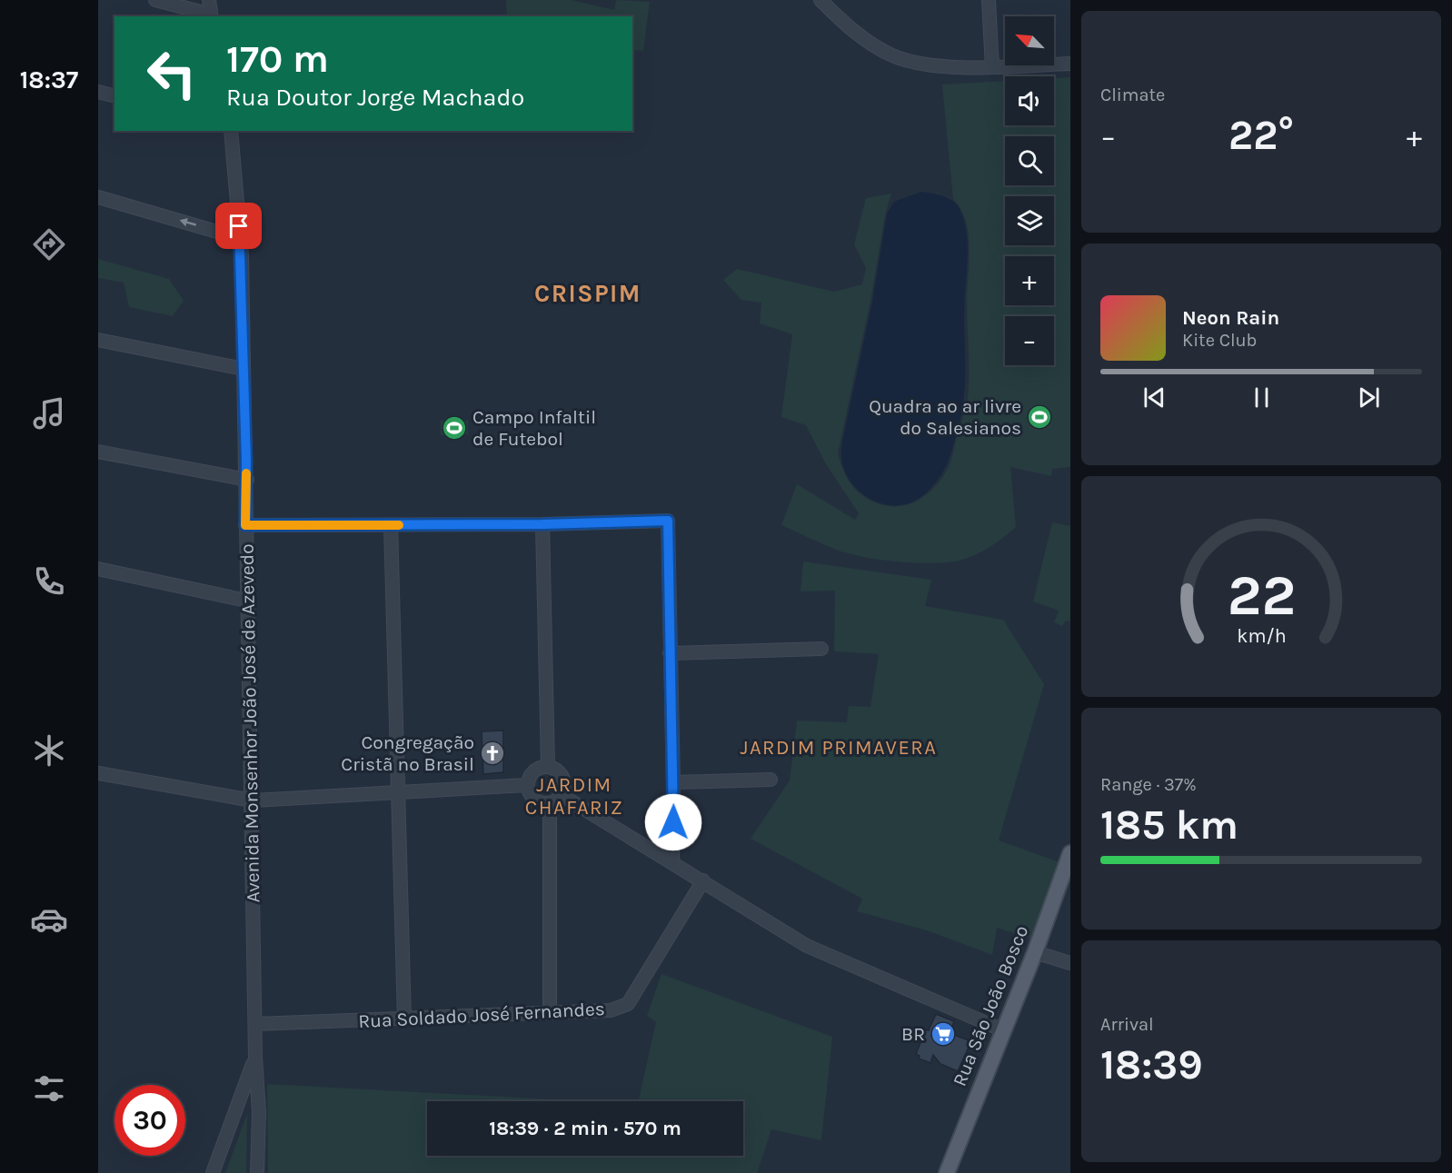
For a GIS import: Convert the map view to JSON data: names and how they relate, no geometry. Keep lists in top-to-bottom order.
{
  "streets": {
    "main road": ["Rua São João Bosco"],
    "street": ["Avenida Monsenhor João José de Azevedo", "Rua Soldado José Fernandes"]
  },
  "crossings": [
    ["Avenida Monsenhor João José de Azevedo", "Rua Soldado José Fernandes"]
  ],
  "districts": ["CRISPIM", "JARDIM PRIMAVERA", "JARDIM CHAFARIZ"],
  "places": {
    "sports": ["Quadra ao ar livre do Salesianos", "Campo Infaltil de Futebol"],
    "church": ["Congregação Cristã no Brasil"],
    "supermarket": ["BR"]
  },
  "north": "top left",
  "page": {
    "tabs": "18:37",
    "tile": [
      "Climate",
      ["Range · 37%", "185 km"],
      ["Arrival", "18:39"]
    ],
    "map_buttons": ["+", "−"],
    "turn": ["170 m", "Rua Doutor Jorge Machado"],
    "heat": ["−", "22°", "+"],
    "song": ["Neon Rain", "Kite Club"],
    "limit": "30",
    "trip": "18:39 · 2 min · 570 m",
    "gauge": ["22", "km/h"]
  }
}
